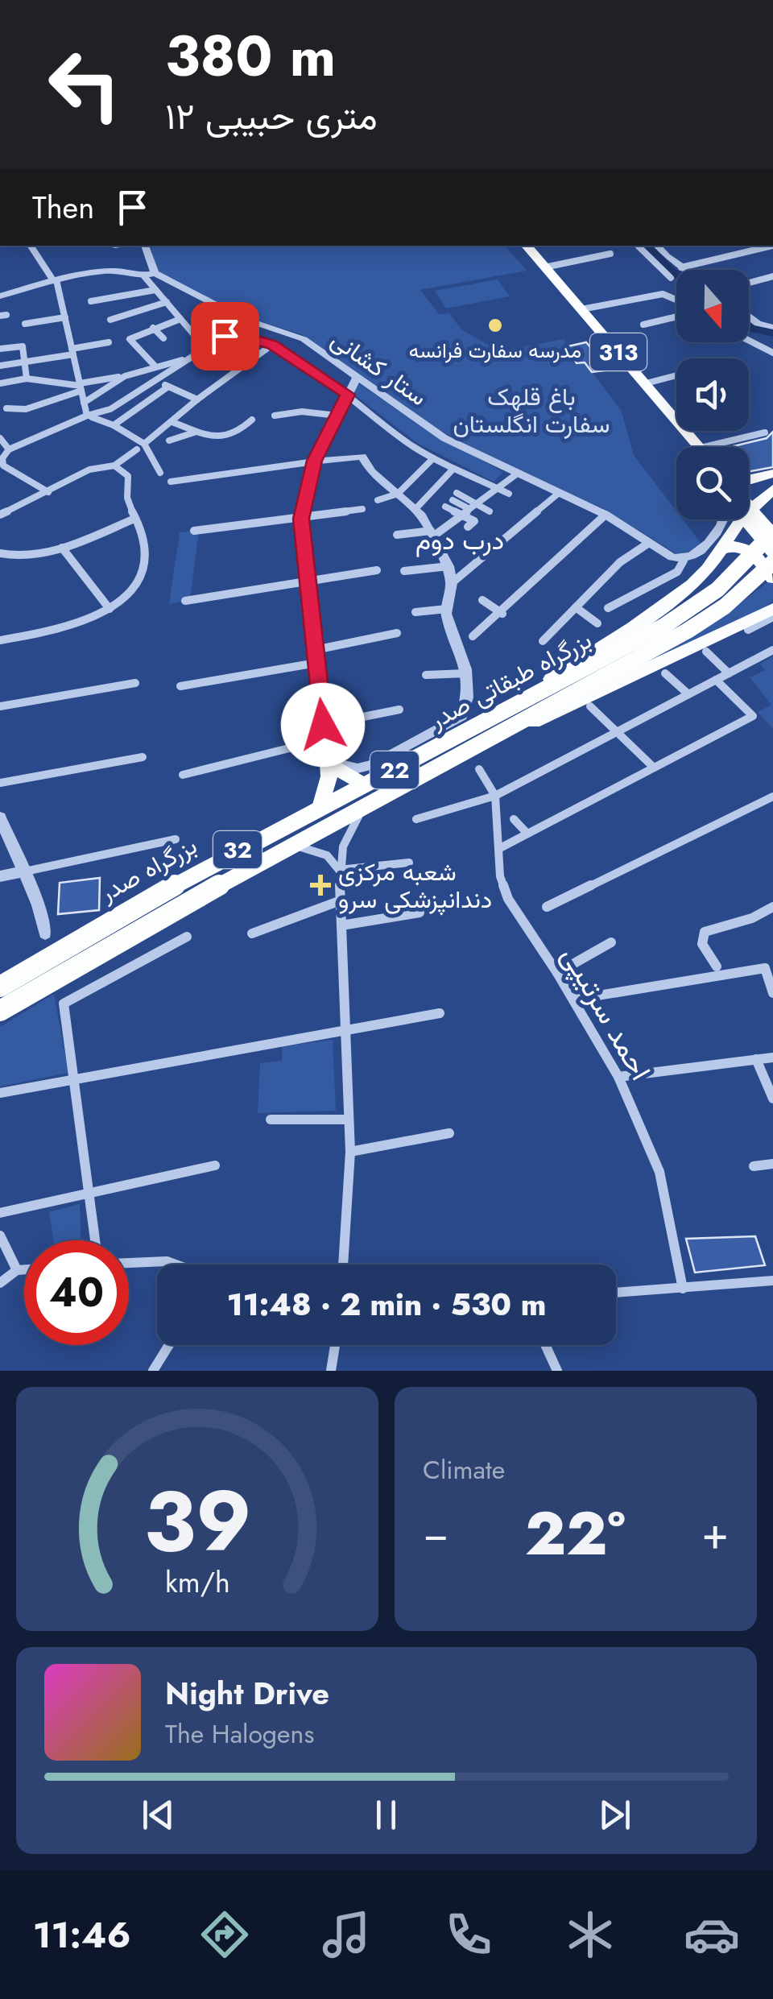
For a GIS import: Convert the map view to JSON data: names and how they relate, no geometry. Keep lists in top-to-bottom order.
{
  "streets": {
    "highway": [
      "بزرگراه طبقاتی صدر",
      "22",
      "32",
      "بزرگراه صدر"
    ],
    "main road": ["313"],
    "street": ["ستار کشانی", "احمد سرتیپی"]
  },
  "crossings": [
    ["بزرگراه طبقاتی صدر", "بزرگراه صدر"]
  ],
  "districts": ["درب دوم"],
  "parks": ["باغ قلهک سفارت انگلستان"],
  "places": {
    "other": ["مدرسه سفارت فرانسه"],
    "health": ["شعبه مرکزی دندانپزشکی سرو"]
  },
  "north": "bottom",
  "page": {
    "turn": ["380 m", "۱۲ متری حبیبی"],
    "then": "Then",
    "limit": "40",
    "trip": "11:48 · 2 min · 530 m",
    "tile": "Climate",
    "heat": ["−", "22°", "+"],
    "song": ["Night Drive", "The Halogens"],
    "tabs": "11:46",
    "gauge": ["39", "km/h"]
  }
}
